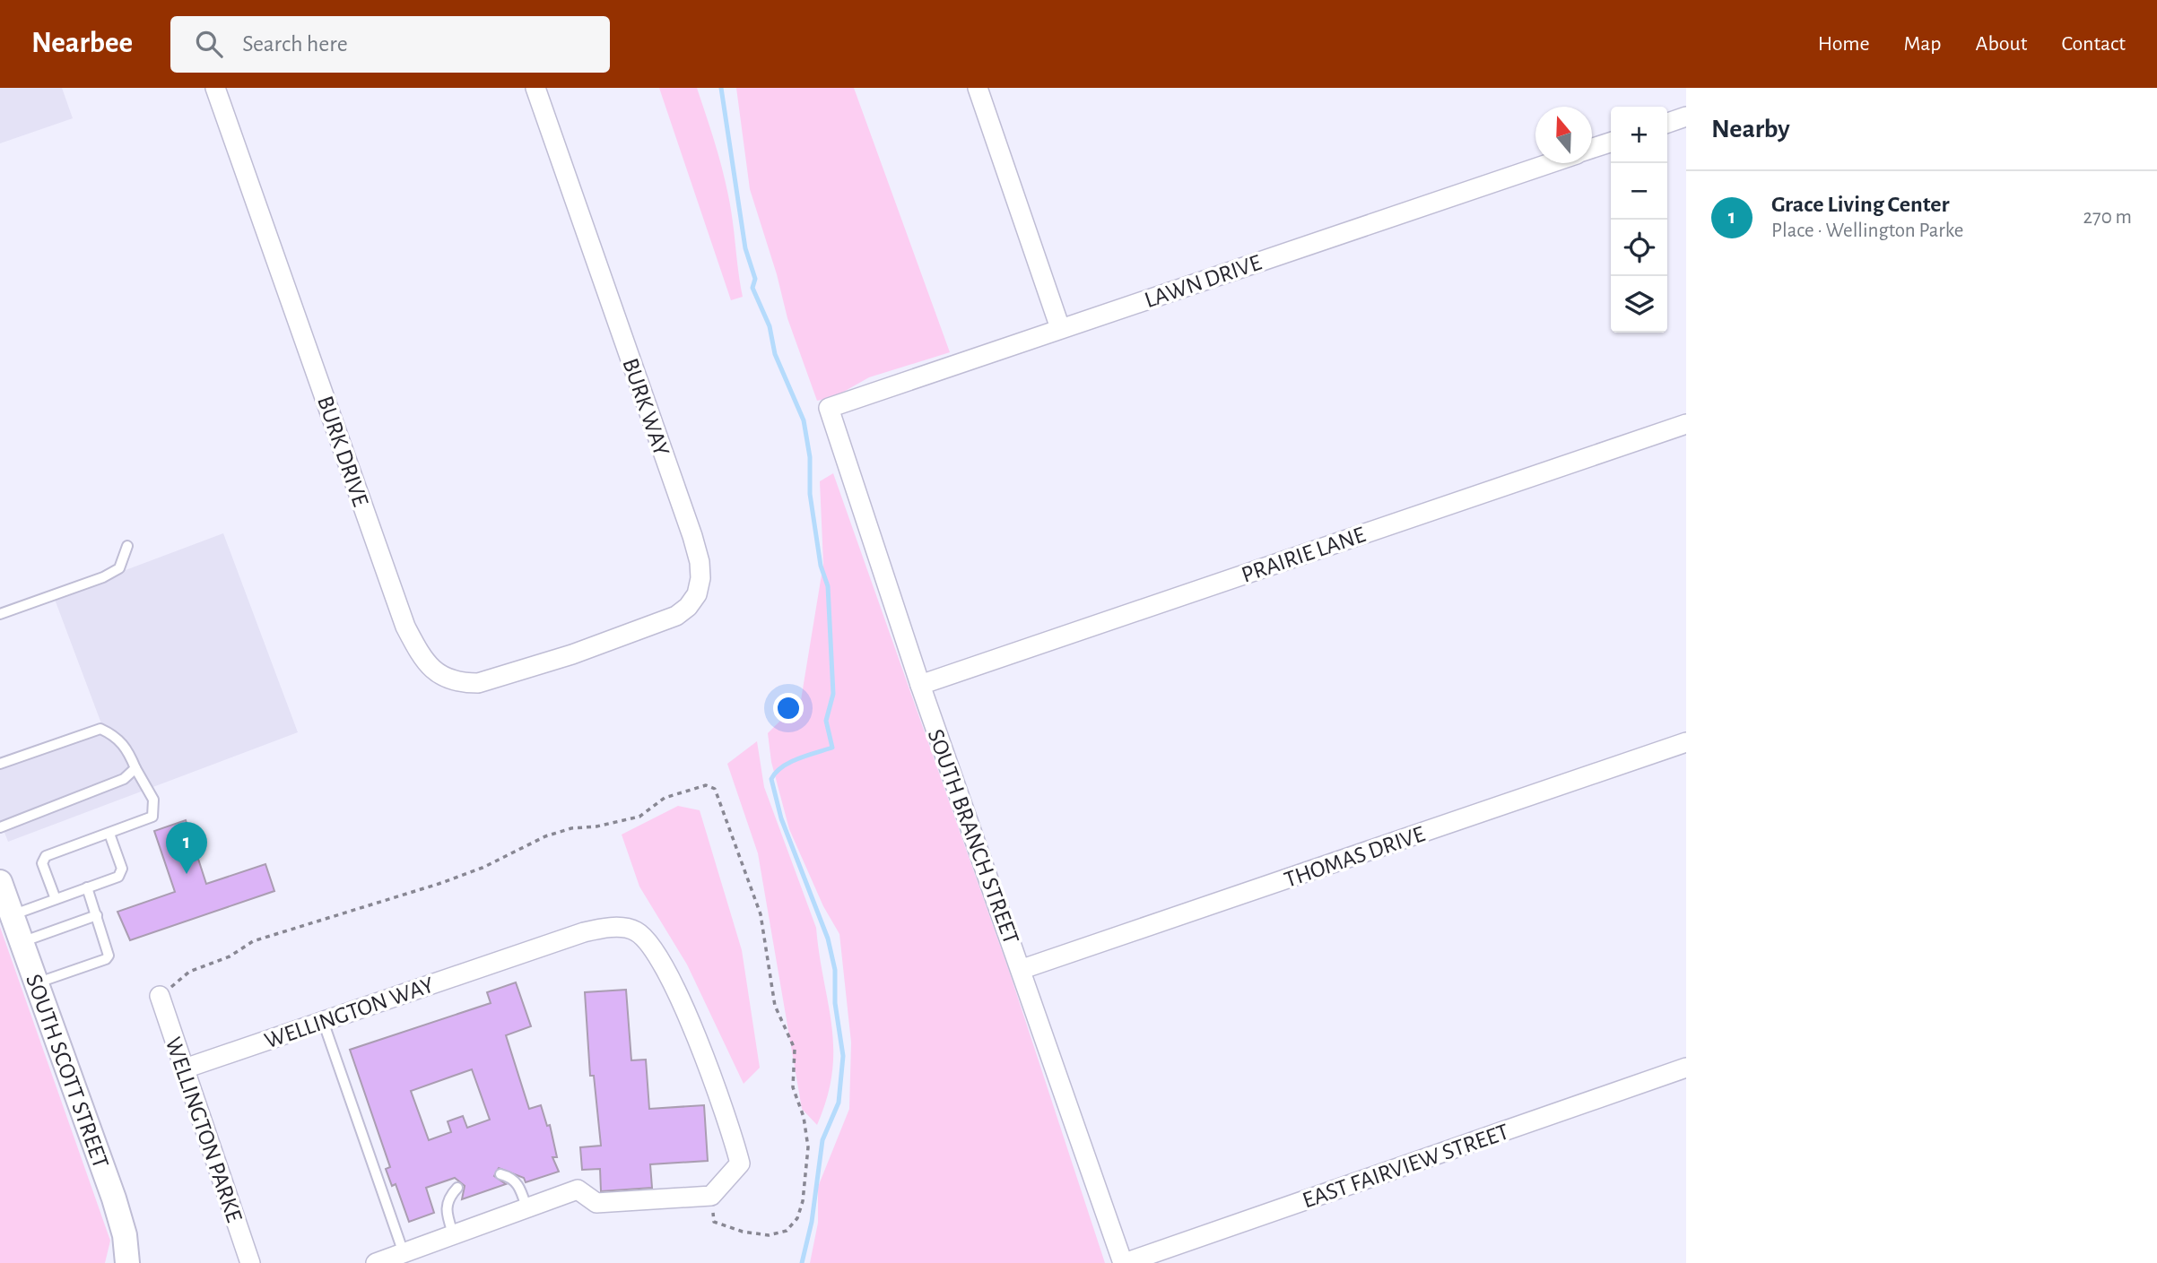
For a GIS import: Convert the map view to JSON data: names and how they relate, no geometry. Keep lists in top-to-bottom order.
{
  "streets": {
    "street": [
      "LAWN DRIVE",
      "BURK WAY",
      "BURK DRIVE",
      "PRAIRIE LANE",
      "SOUTH BRANCH STREET",
      "THOMAS DRIVE",
      "WELLINGTON WAY",
      "SOUTH SCOTT STREET",
      "WELLINGTON PARKE",
      "EAST FAIRVIEW STREET"
    ]
  },
  "crossings": [
    ["LAWN DRIVE", "SOUTH BRANCH STREET"],
    ["BURK WAY", "BURK DRIVE"],
    ["PRAIRIE LANE", "SOUTH BRANCH STREET"],
    ["SOUTH BRANCH STREET", "THOMAS DRIVE"],
    ["SOUTH BRANCH STREET", "EAST FAIRVIEW STREET"],
    ["WELLINGTON WAY", "WELLINGTON PARKE"]
  ],
  "north": "top",
  "page": {
    "header": "Nearbee",
    "search": "Search here",
    "nav": [
      "Home",
      "Map",
      "About",
      "Contact"
    ],
    "heading": "Nearby",
    "map_buttons": ["+", "−"],
    "list": [
      {
        "mark": "1",
        "name": "Grace Living Center",
        "note": "Place · Wellington Parke",
        "value": "270 m"
      }
    ],
    "pins": "1"
  }
}
